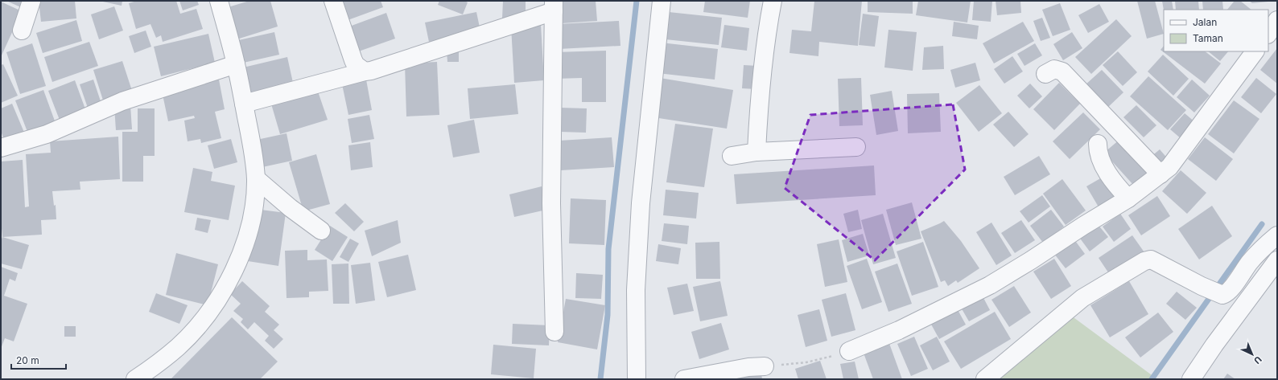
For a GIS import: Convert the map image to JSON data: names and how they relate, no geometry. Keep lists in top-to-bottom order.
{
  "legend": ["Jalan", "Taman"],
  "scale_bar": "20 m",
  "north": "bottom right"
}
